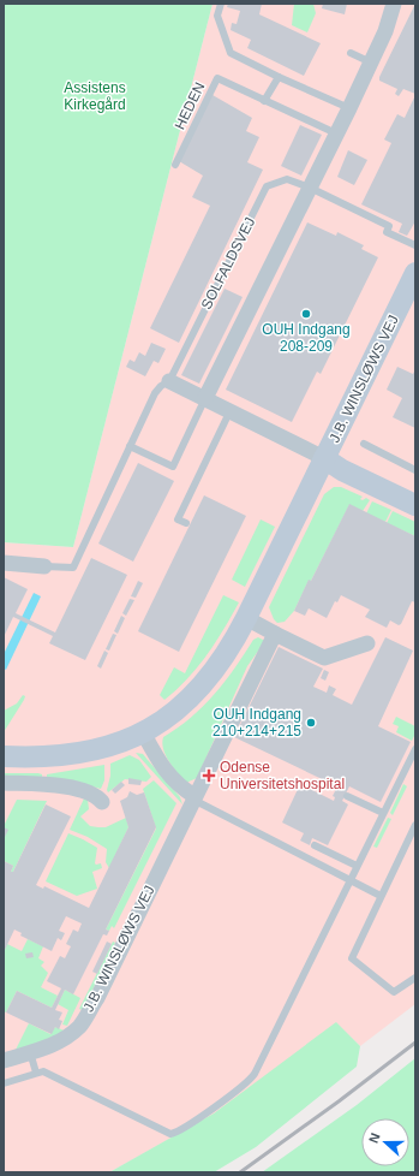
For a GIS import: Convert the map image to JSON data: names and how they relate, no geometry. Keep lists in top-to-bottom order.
{
  "streets": {
    "street": ["J.B. WINSLØWS VEJ"],
    "lane": ["HEDEN", "SOLFALDSVEJ"]
  },
  "crossings": [
    ["SOLFALDSVEJ", "J.B. WINSLØWS VEJ"]
  ],
  "parks": ["Assistens Kirkegård"],
  "places": {
    "other": ["OUH Indgang 208-209", "OUH Indgang 210+214+215"],
    "health": ["Odense Universitetshospital"]
  },
  "north": "left"
}
